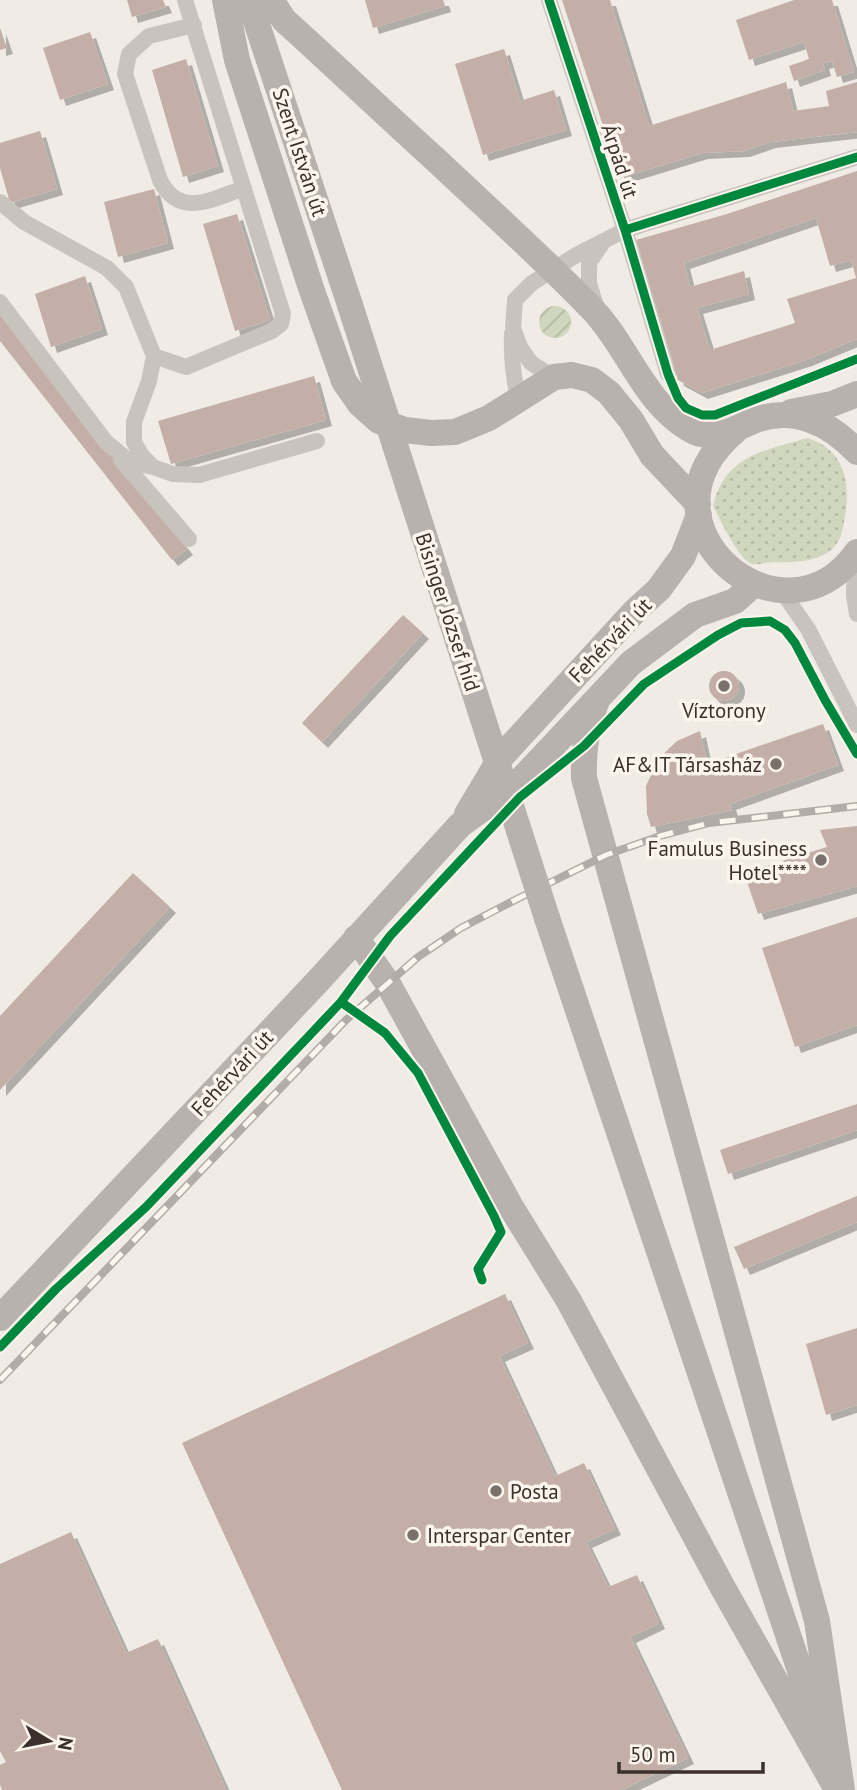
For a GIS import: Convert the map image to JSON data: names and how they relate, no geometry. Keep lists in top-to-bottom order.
{
  "streets": {
    "main road": ["Szent István út", "Bisinger József híd", "Fehérvári út"],
    "street": ["Árpád út"]
  },
  "crossings": [
    ["Szent István út", "Bisinger József híd"]
  ],
  "places": [
    "Víztorony",
    "AF&IT Társasház",
    "Famulus Business Hotel****",
    "Posta",
    "Interspar Center"
  ],
  "scale_bar": "50 m",
  "north": "right"
}
